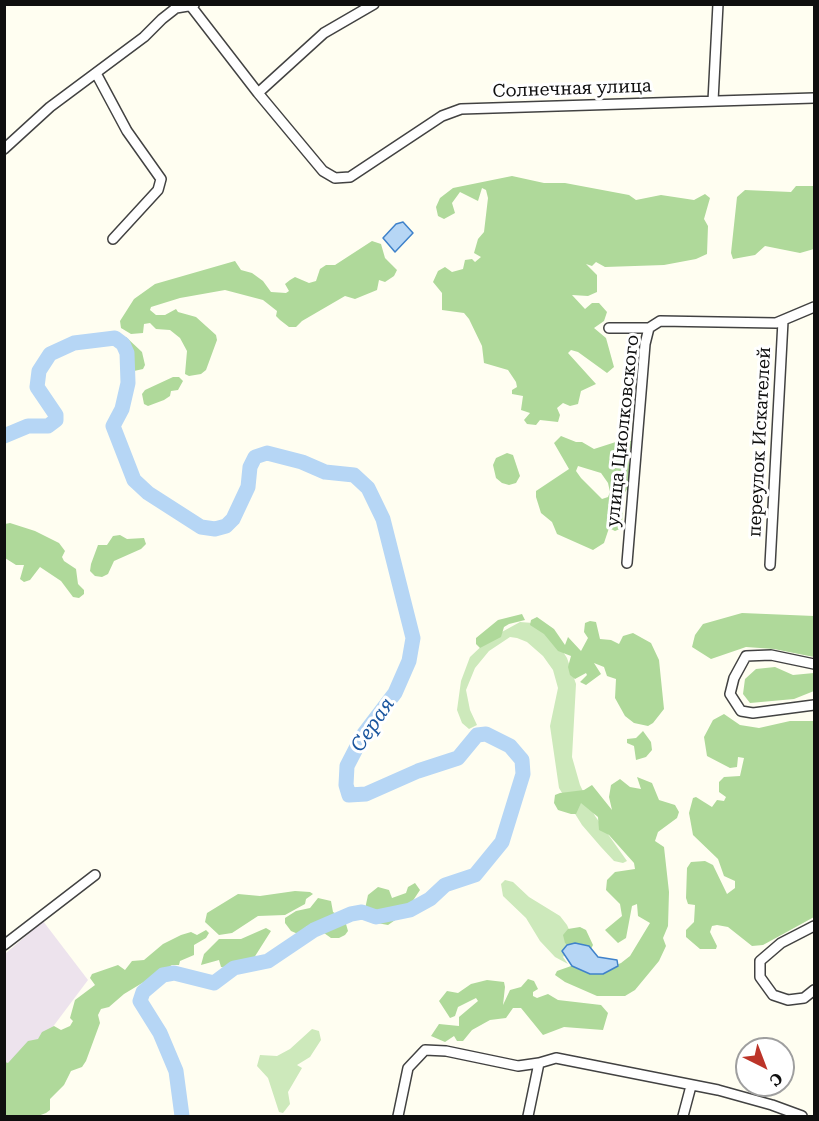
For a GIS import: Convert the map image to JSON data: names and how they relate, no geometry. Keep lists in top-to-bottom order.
{
  "streets": {
    "street": ["Солнечная улица", "улица Циолковского", "переулок Искателей"]
  },
  "crossings": [
    ["улица Циолковского", "переулок Искателей"]
  ],
  "water": ["Серая"],
  "north": "bottom right"
}
